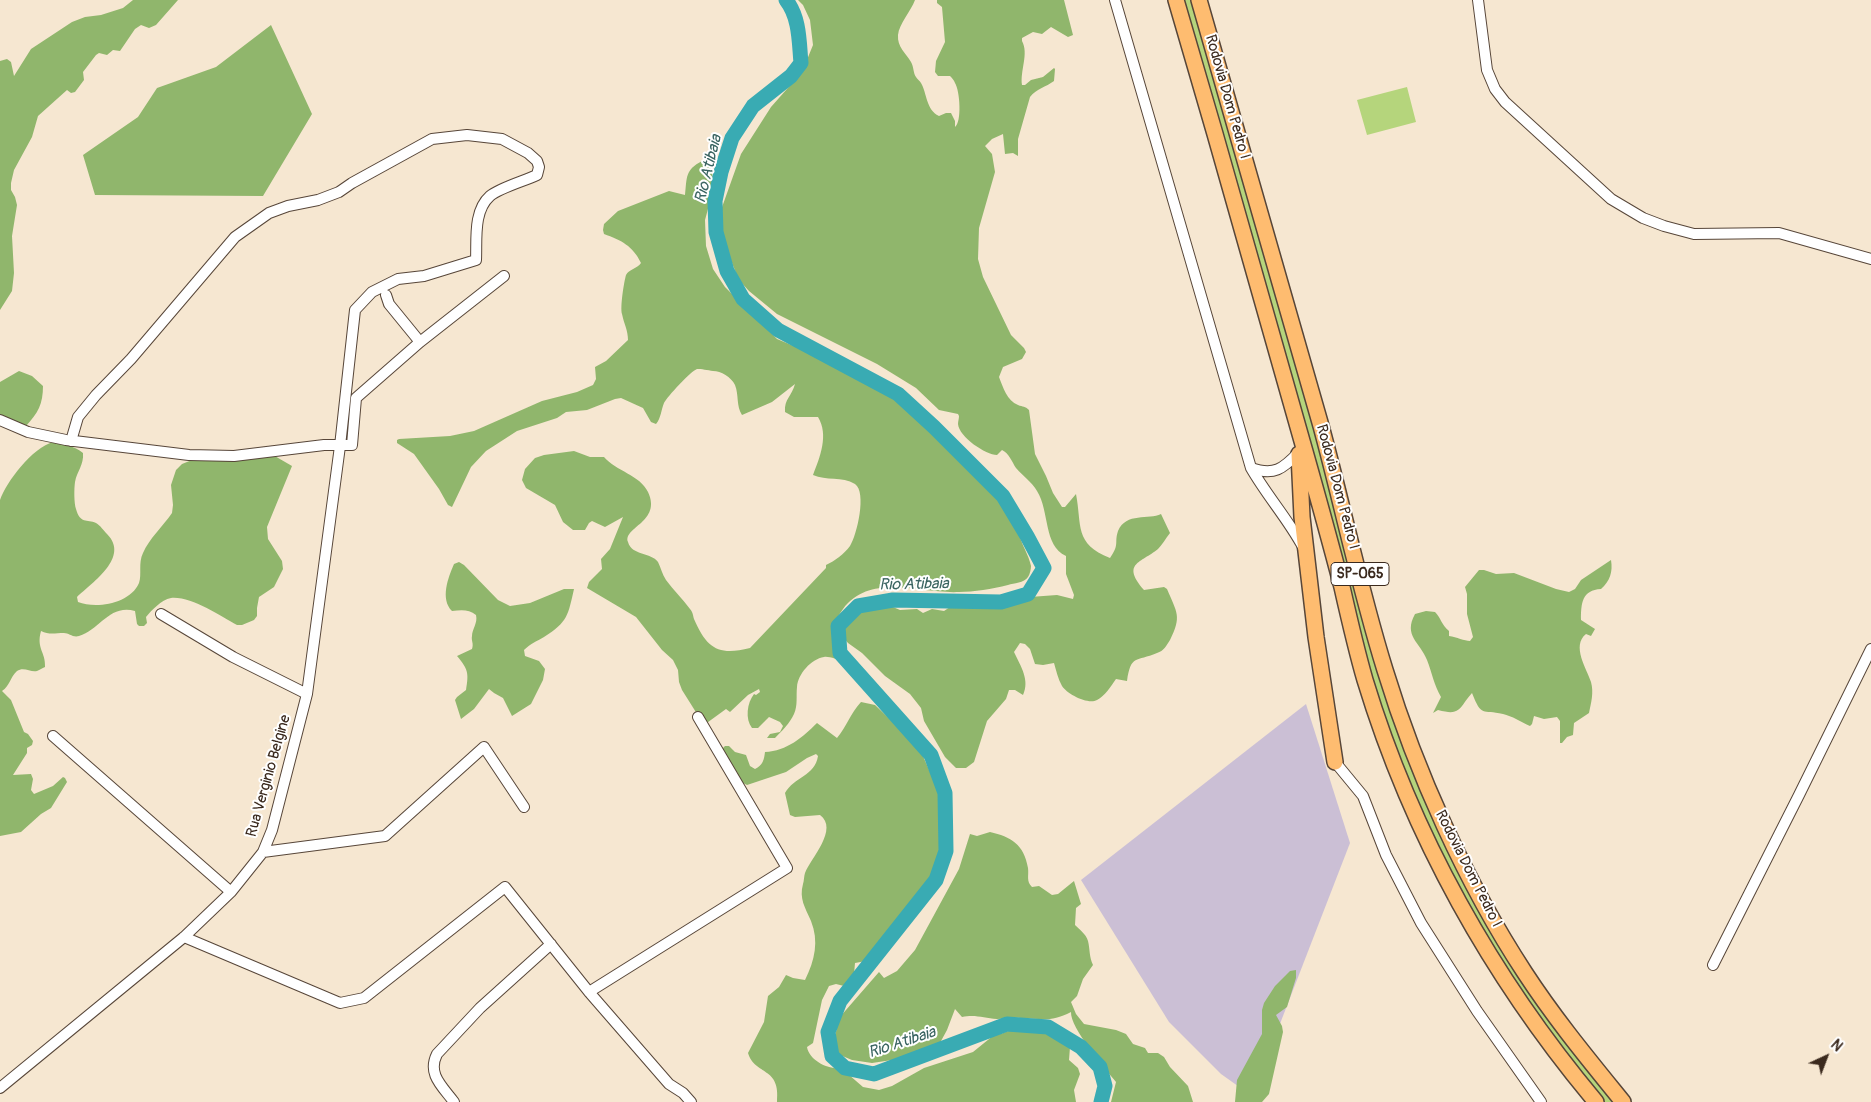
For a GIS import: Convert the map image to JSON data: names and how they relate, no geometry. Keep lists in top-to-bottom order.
{
  "streets": {
    "highway": ["Rodovia Dom Pedro I", "SP-065"],
    "street": ["Rua Verginio Belgine"]
  },
  "water": ["Rio Atibaia"],
  "north": "top right"
}
